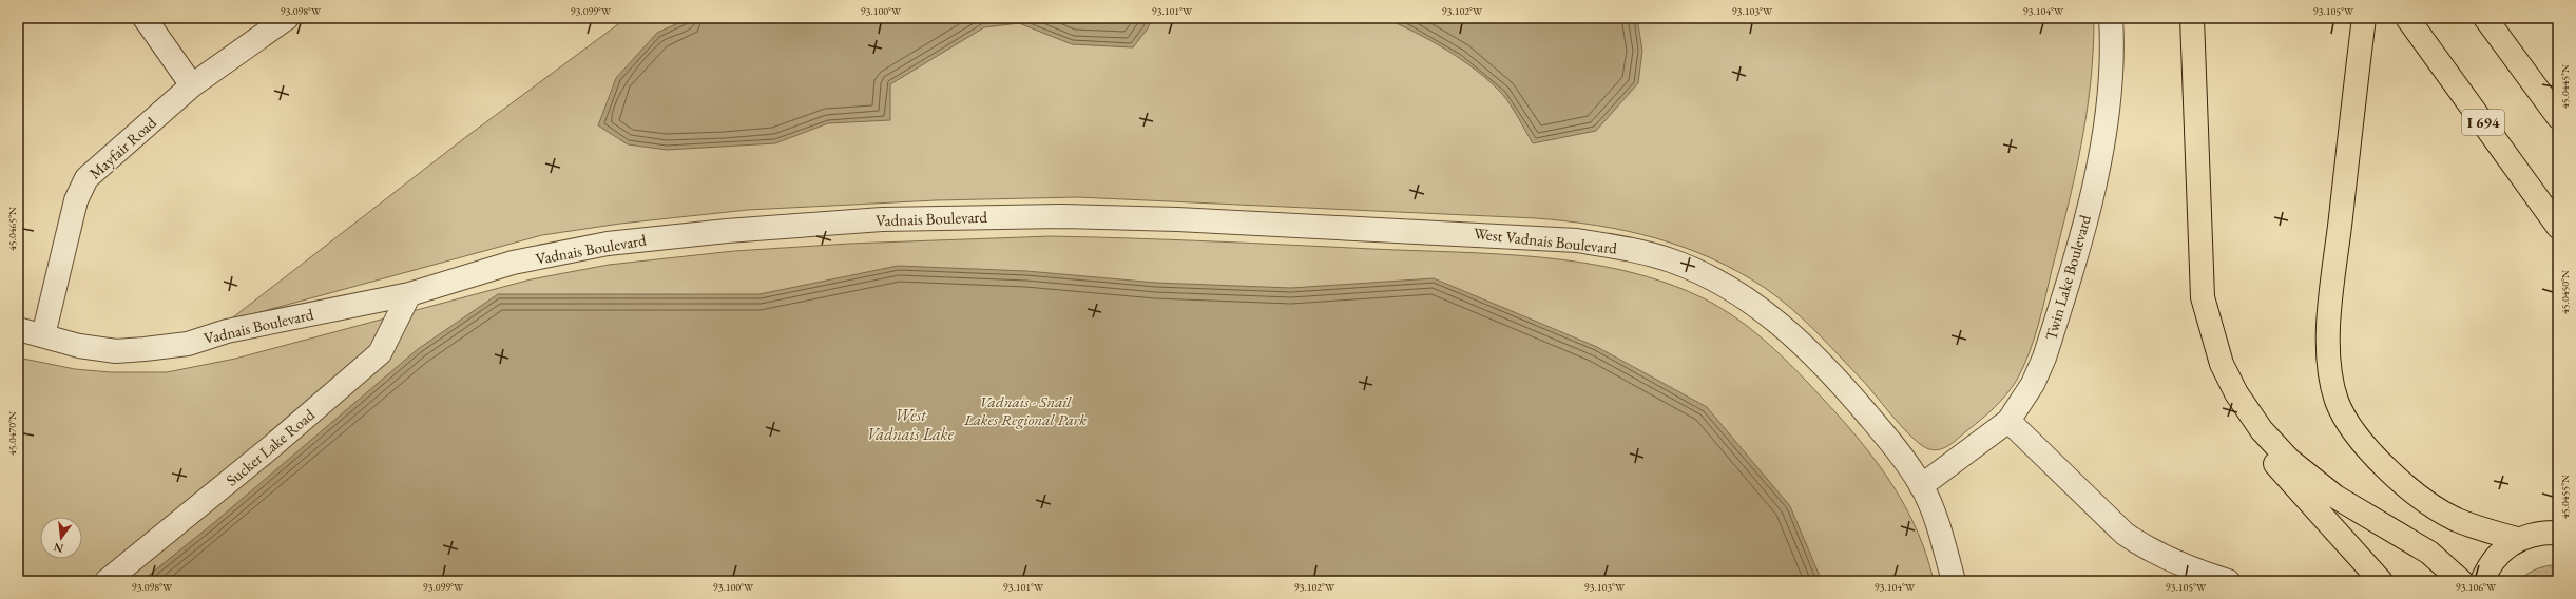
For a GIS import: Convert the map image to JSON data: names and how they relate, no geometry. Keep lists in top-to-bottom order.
{
  "streets": {
    "main road": ["I 694"],
    "street": [
      "Mayfair Road",
      "Vadnais Boulevard",
      "West Vadnais Boulevard",
      "Twin Lake Boulevard",
      "Sucker Lake Road"
    ]
  },
  "crossings": [
    ["Mayfair Road", "Vadnais Boulevard"],
    ["Vadnais Boulevard", "West Vadnais Boulevard"],
    ["Vadnais Boulevard", "Sucker Lake Road"],
    ["West Vadnais Boulevard", "Twin Lake Boulevard"]
  ],
  "water": ["West Vadnais Lake"],
  "parks": ["Vadnais - Snail Lakes Regional Park"],
  "north": "bottom",
  "coordinates": [
    "93.098°W",
    "93.099°W",
    "93.100°W",
    "93.101°W",
    "93.102°W",
    "93.103°W",
    "93.104°W",
    "93.105°W",
    "45.0445°N",
    "45.0465°N",
    "45.0450°N",
    "45.0470°N",
    "45.0455°N",
    "93.106°W"
  ]
}
